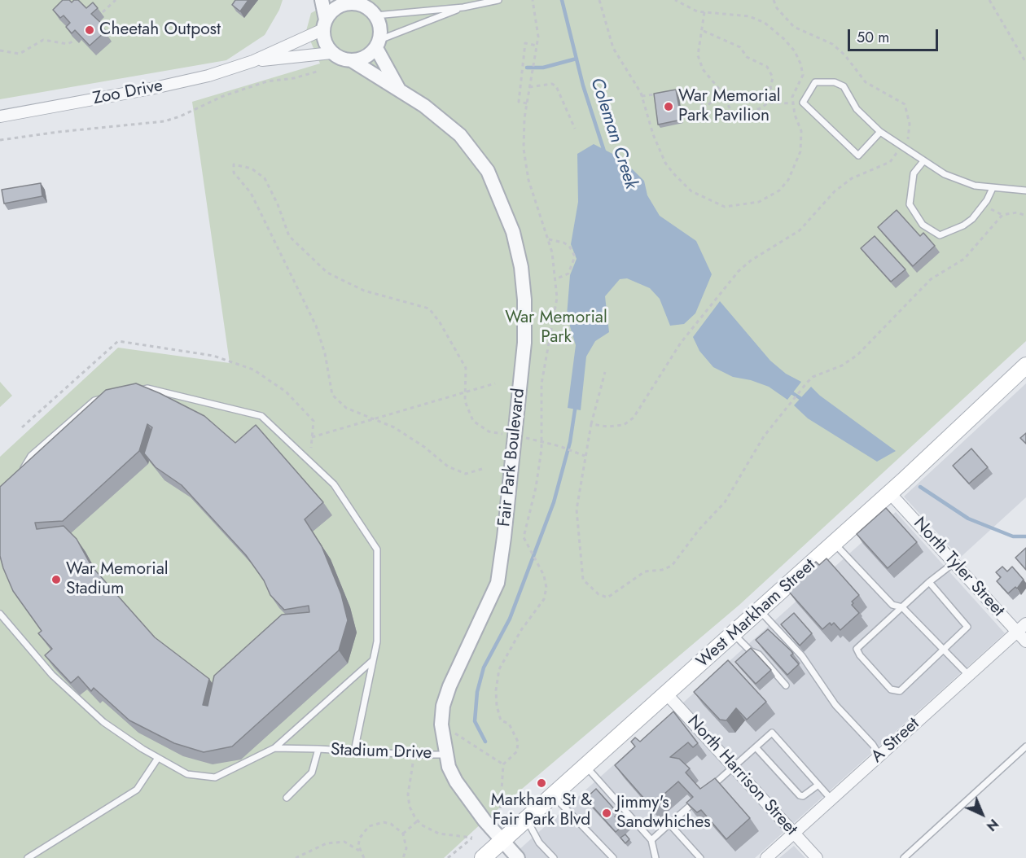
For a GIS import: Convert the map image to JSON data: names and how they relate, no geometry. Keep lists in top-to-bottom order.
{
  "streets": {
    "main road": ["West Markham Street"],
    "street": [
      "Zoo Drive",
      "Fair Park Boulevard",
      "North Tyler Street",
      "A Street",
      "North Harrison Street"
    ],
    "lane": ["Stadium Drive"]
  },
  "crossings": [
    ["Zoo Drive", "Fair Park Boulevard"],
    ["Fair Park Boulevard", "West Markham Street"],
    ["Fair Park Boulevard", "Stadium Drive"],
    ["North Tyler Street", "West Markham Street"],
    ["North Tyler Street", "A Street"],
    ["West Markham Street", "North Harrison Street"],
    ["A Street", "North Harrison Street"]
  ],
  "water": ["Coleman Creek"],
  "parks": ["War Memorial Park"],
  "places": [
    "Cheetah Outpost",
    "War Memorial Park Pavilion",
    "War Memorial Stadium",
    "Markham St & Fair Park Blvd",
    "Jimmy's Sandwhiches"
  ],
  "scale_bar": "50 m",
  "north": "bottom right"
}
